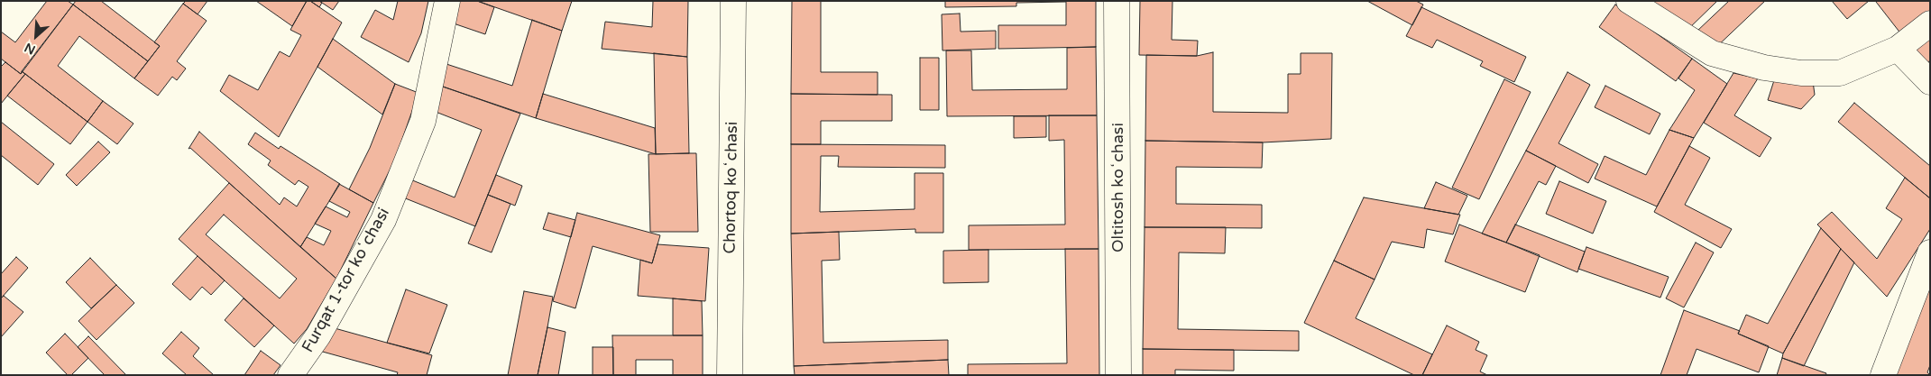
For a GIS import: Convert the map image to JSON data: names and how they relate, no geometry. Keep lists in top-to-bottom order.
{
  "streets": {
    "street": ["Chortoq koʻchasi", "Oltitosh koʻchasi", "Furqat 1-tor koʻchasi"]
  },
  "north": "bottom left"
}
